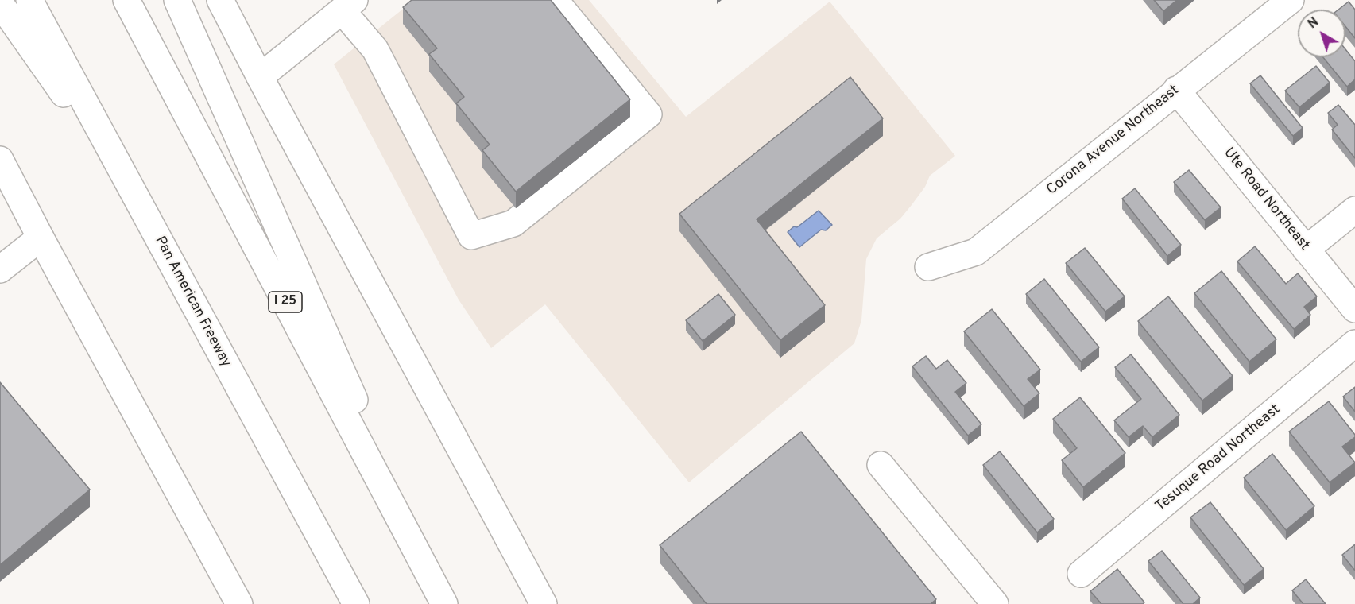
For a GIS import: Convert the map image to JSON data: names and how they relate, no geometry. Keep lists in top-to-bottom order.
{
  "streets": {
    "main road": [
      "Corona Avenue Northeast",
      "Ute Road Northeast",
      "Pan American Freeway",
      "I 25",
      "Tesuque Road Northeast"
    ]
  },
  "crossings": [
    ["Corona Avenue Northeast", "Ute Road Northeast"]
  ],
  "north": "top left"
}
